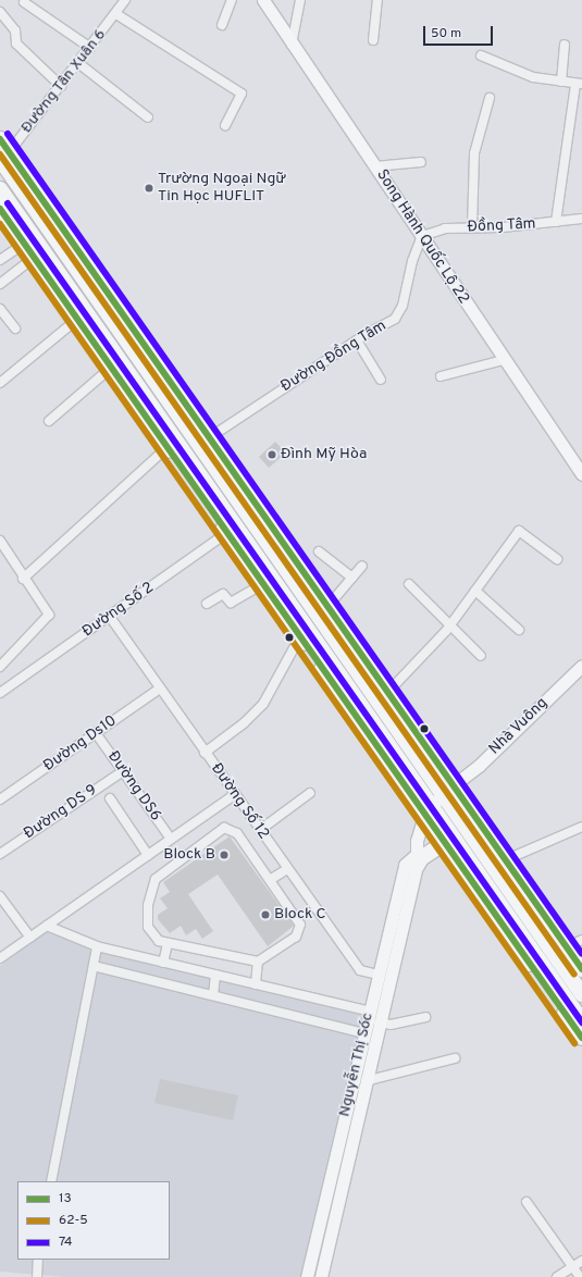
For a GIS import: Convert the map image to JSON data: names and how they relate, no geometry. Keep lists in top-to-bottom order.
{
  "streets": {
    "main road": ["Song Hành Quốc Lộ 22", "Nhà Vuông", "Nguyễn Thị Sóc"],
    "street": [
      "Đường Tân Xuân 6",
      "Đồng Tâm",
      "Đường Đồng Tâm",
      "Đường Số 2",
      "Đường Ds10",
      "Đường DS6",
      "Đường Số 12",
      "Đường DS 9"
    ]
  },
  "crossings": [
    ["Đồng Tâm", "Song Hành Quốc Lộ 22"],
    ["Đồng Tâm", "Đường Đồng Tâm"],
    ["Song Hành Quốc Lộ 22", "Đường Đồng Tâm"],
    ["Đường Số 2", "Đường Số 12"],
    ["Nhà Vuông", "Nguyễn Thị Sóc"],
    ["Đường Ds10", "Đường DS6"],
    ["Đường Ds10", "Đường Số 12"],
    ["Đường DS6", "Đường DS 9"],
    ["Đường Số 12", "Nguyễn Thị Sóc"]
  ],
  "places": [
    "Trường Ngoại Ngữ Tin Học HUFLIT",
    "Đình Mỹ Hòa",
    "Block B",
    "Block C"
  ],
  "lines": ["transit line 74", "transit line 13", "transit line 62-5"],
  "legend": ["13", "62-5", "74"],
  "scale_bar": "50 m"
}
